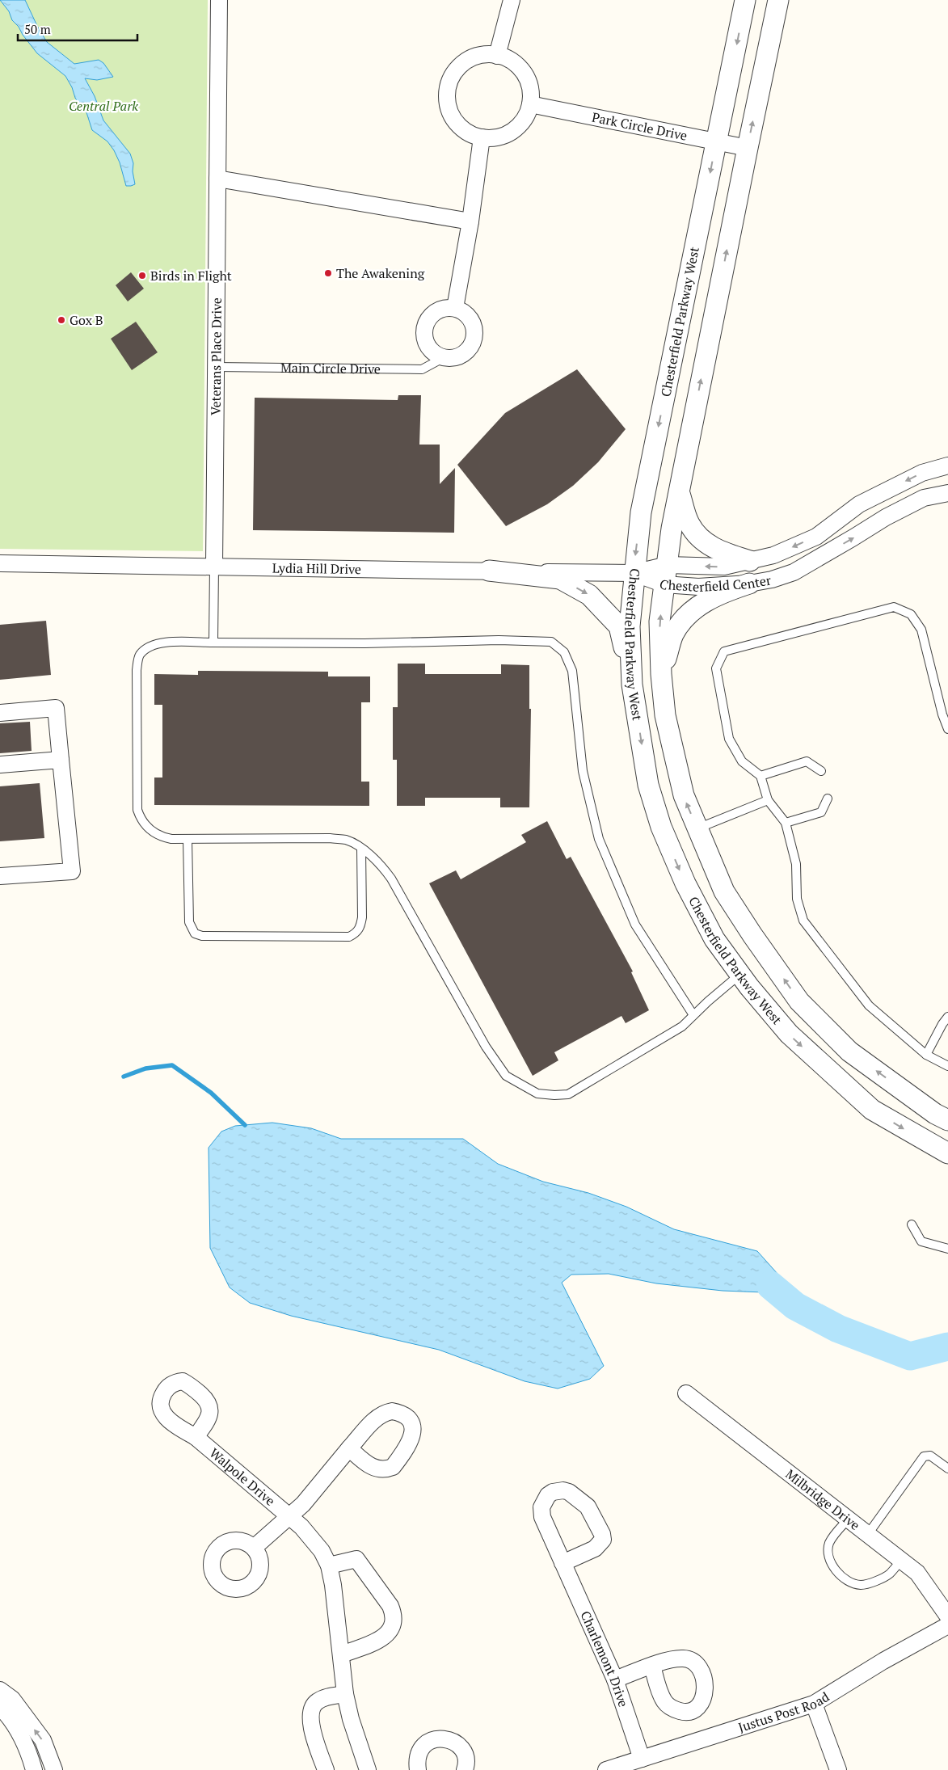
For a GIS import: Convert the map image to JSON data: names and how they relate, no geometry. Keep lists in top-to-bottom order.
{
  "streets": {
    "street": [
      "Park Circle Drive",
      "Chesterfield Parkway West",
      "Veterans Place Drive",
      "Main Circle Drive",
      "Lydia Hill Drive",
      "Chesterfield Center",
      "Walpole Drive",
      "Milbridge Drive",
      "Charlemont Drive",
      "Justus Post Road"
    ]
  },
  "crossings": [
    ["Park Circle Drive", "Chesterfield Parkway West"],
    ["Chesterfield Parkway West", "Lydia Hill Drive"],
    ["Chesterfield Parkway West", "Chesterfield Center"],
    ["Veterans Place Drive", "Main Circle Drive"],
    ["Veterans Place Drive", "Lydia Hill Drive"],
    ["Lydia Hill Drive", "Chesterfield Center"],
    ["Charlemont Drive", "Justus Post Road"]
  ],
  "parks": ["Central Park"],
  "places": ["The Awakening", "Birds in Flight", "Gox B"],
  "scale_bar": "50 m"
}
